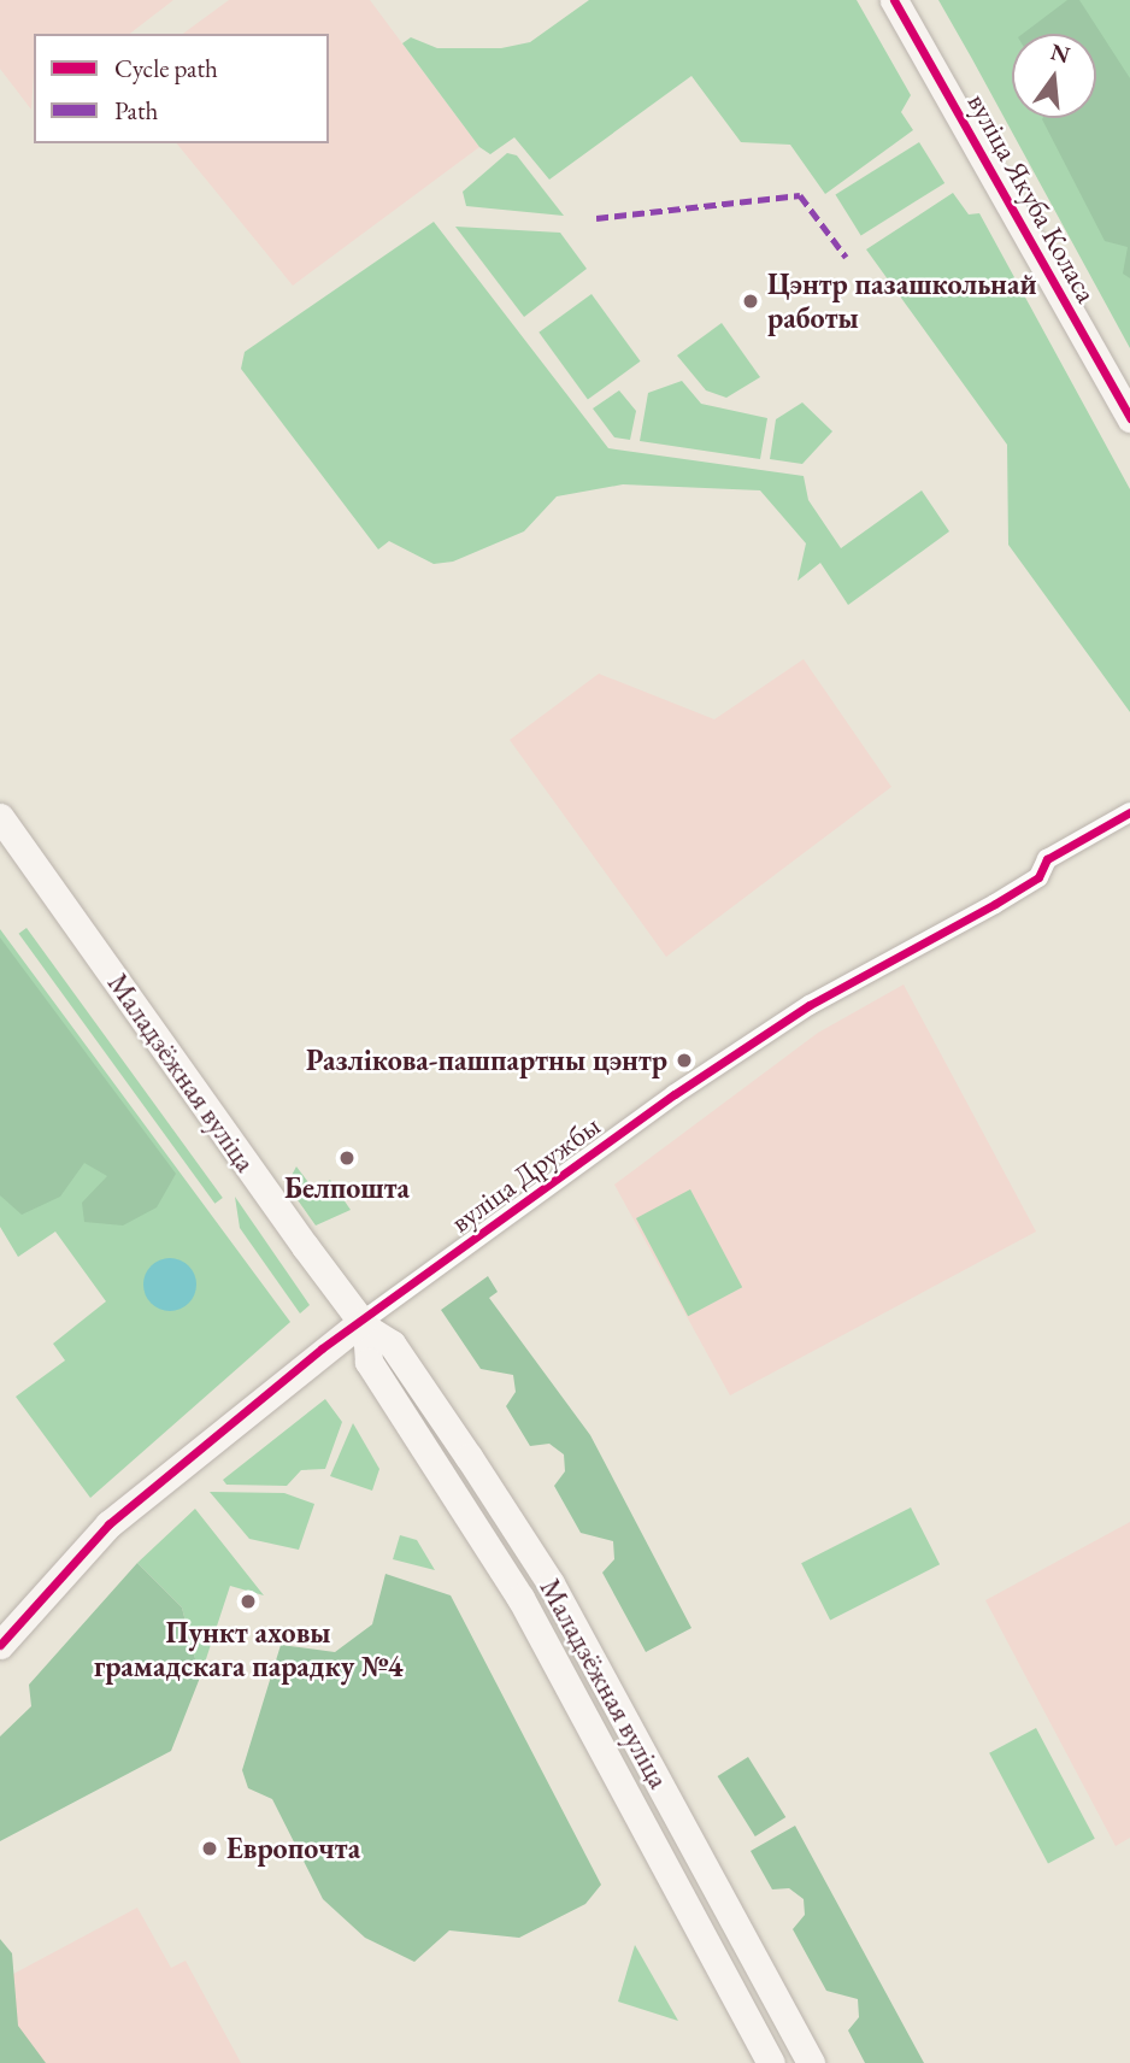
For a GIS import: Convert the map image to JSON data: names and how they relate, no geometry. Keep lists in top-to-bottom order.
{
  "streets": {
    "main road": ["вуліца Якуба Коласа", "Маладзёжная вуліца", "вуліца Дружбы"]
  },
  "crossings": [
    ["Маладзёжная вуліца", "вуліца Дружбы"]
  ],
  "places": [
    "Цэнтр пазашкольнай работы",
    "Разлікова-пашпартны цэнтр",
    "Белпошта",
    "Пункт аховы грамадскага парадку №4",
    "Европочта"
  ],
  "legend": ["Cycle path", "Path"],
  "north": "top"
}
